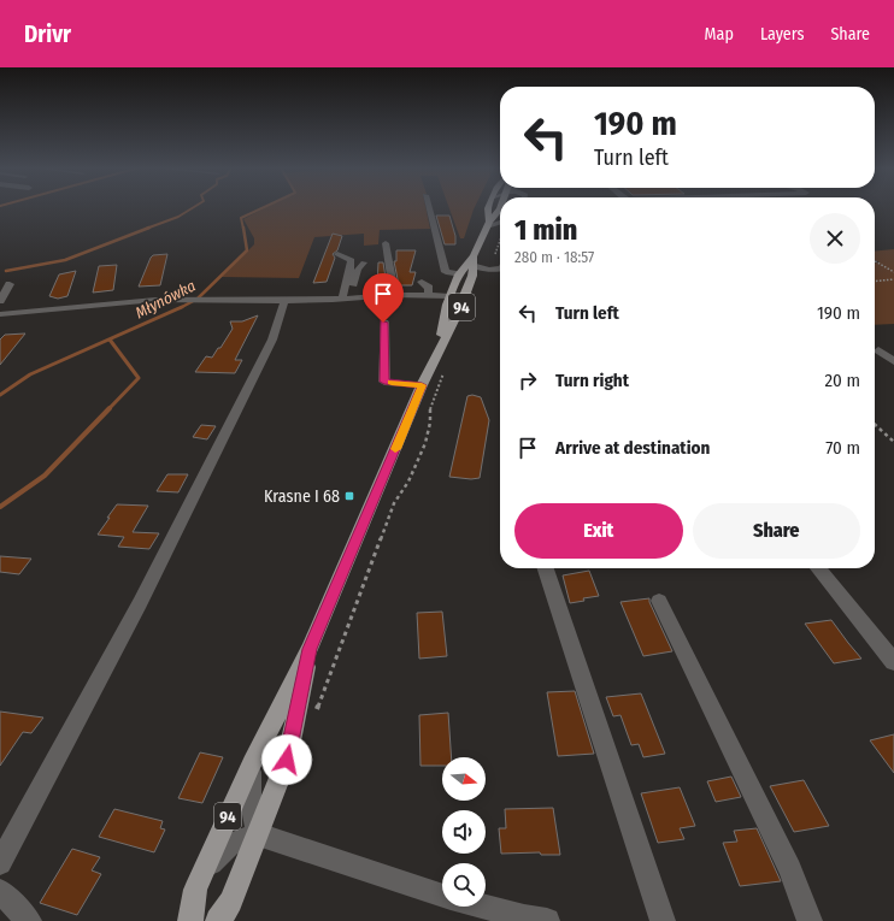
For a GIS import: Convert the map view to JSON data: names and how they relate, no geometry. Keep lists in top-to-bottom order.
{
  "streets": {
    "main road": ["94"]
  },
  "water": ["Młynówka"],
  "places": {
    "transit": ["Krasne I 68"]
  },
  "north": "right",
  "page": {
    "header": "Drivr",
    "nav": ["Map", "Layers", "Share"],
    "turn": ["190 m", "Turn left"],
    "heading": ["1 min", "280 m · 18:57"],
    "list": [
      {
        "name": "Turn left",
        "value": "190 m"
      },
      {
        "name": "Turn right",
        "value": "20 m"
      },
      {
        "name": "Arrive at destination",
        "value": "70 m"
      }
    ],
    "buttons": ["Exit", "Share"]
  }
}
